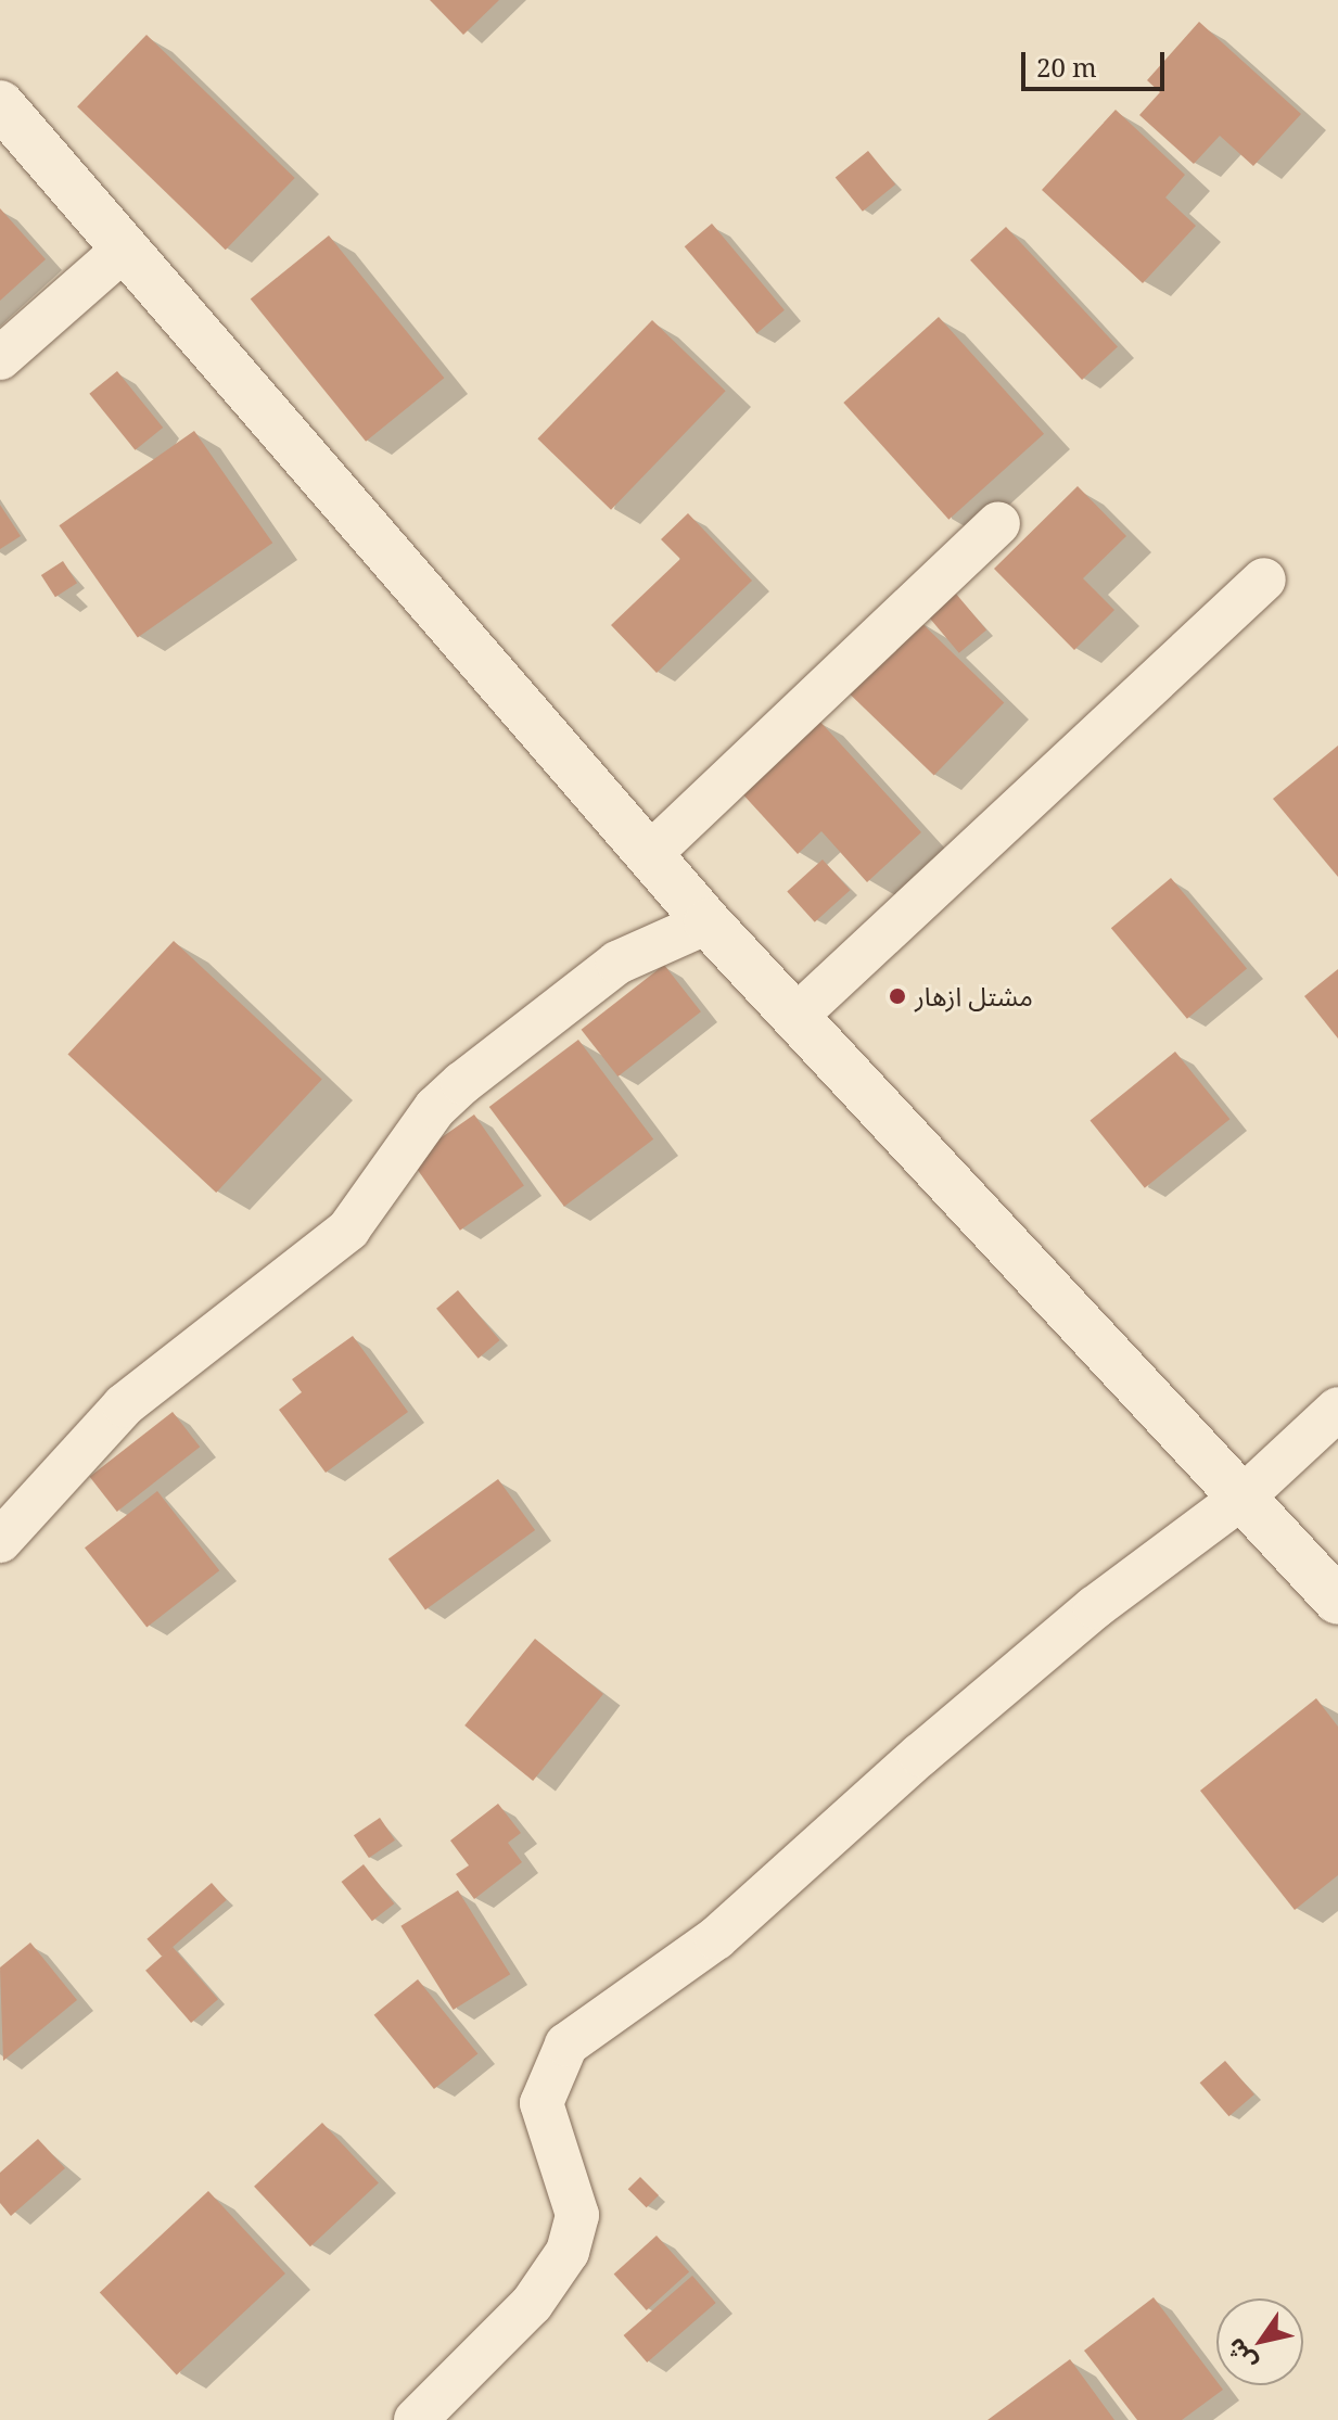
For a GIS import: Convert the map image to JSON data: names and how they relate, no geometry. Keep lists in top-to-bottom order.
{
  "places": ["مشتل ازهار"],
  "scale_bar": "20 m",
  "north": "bottom left"
}
